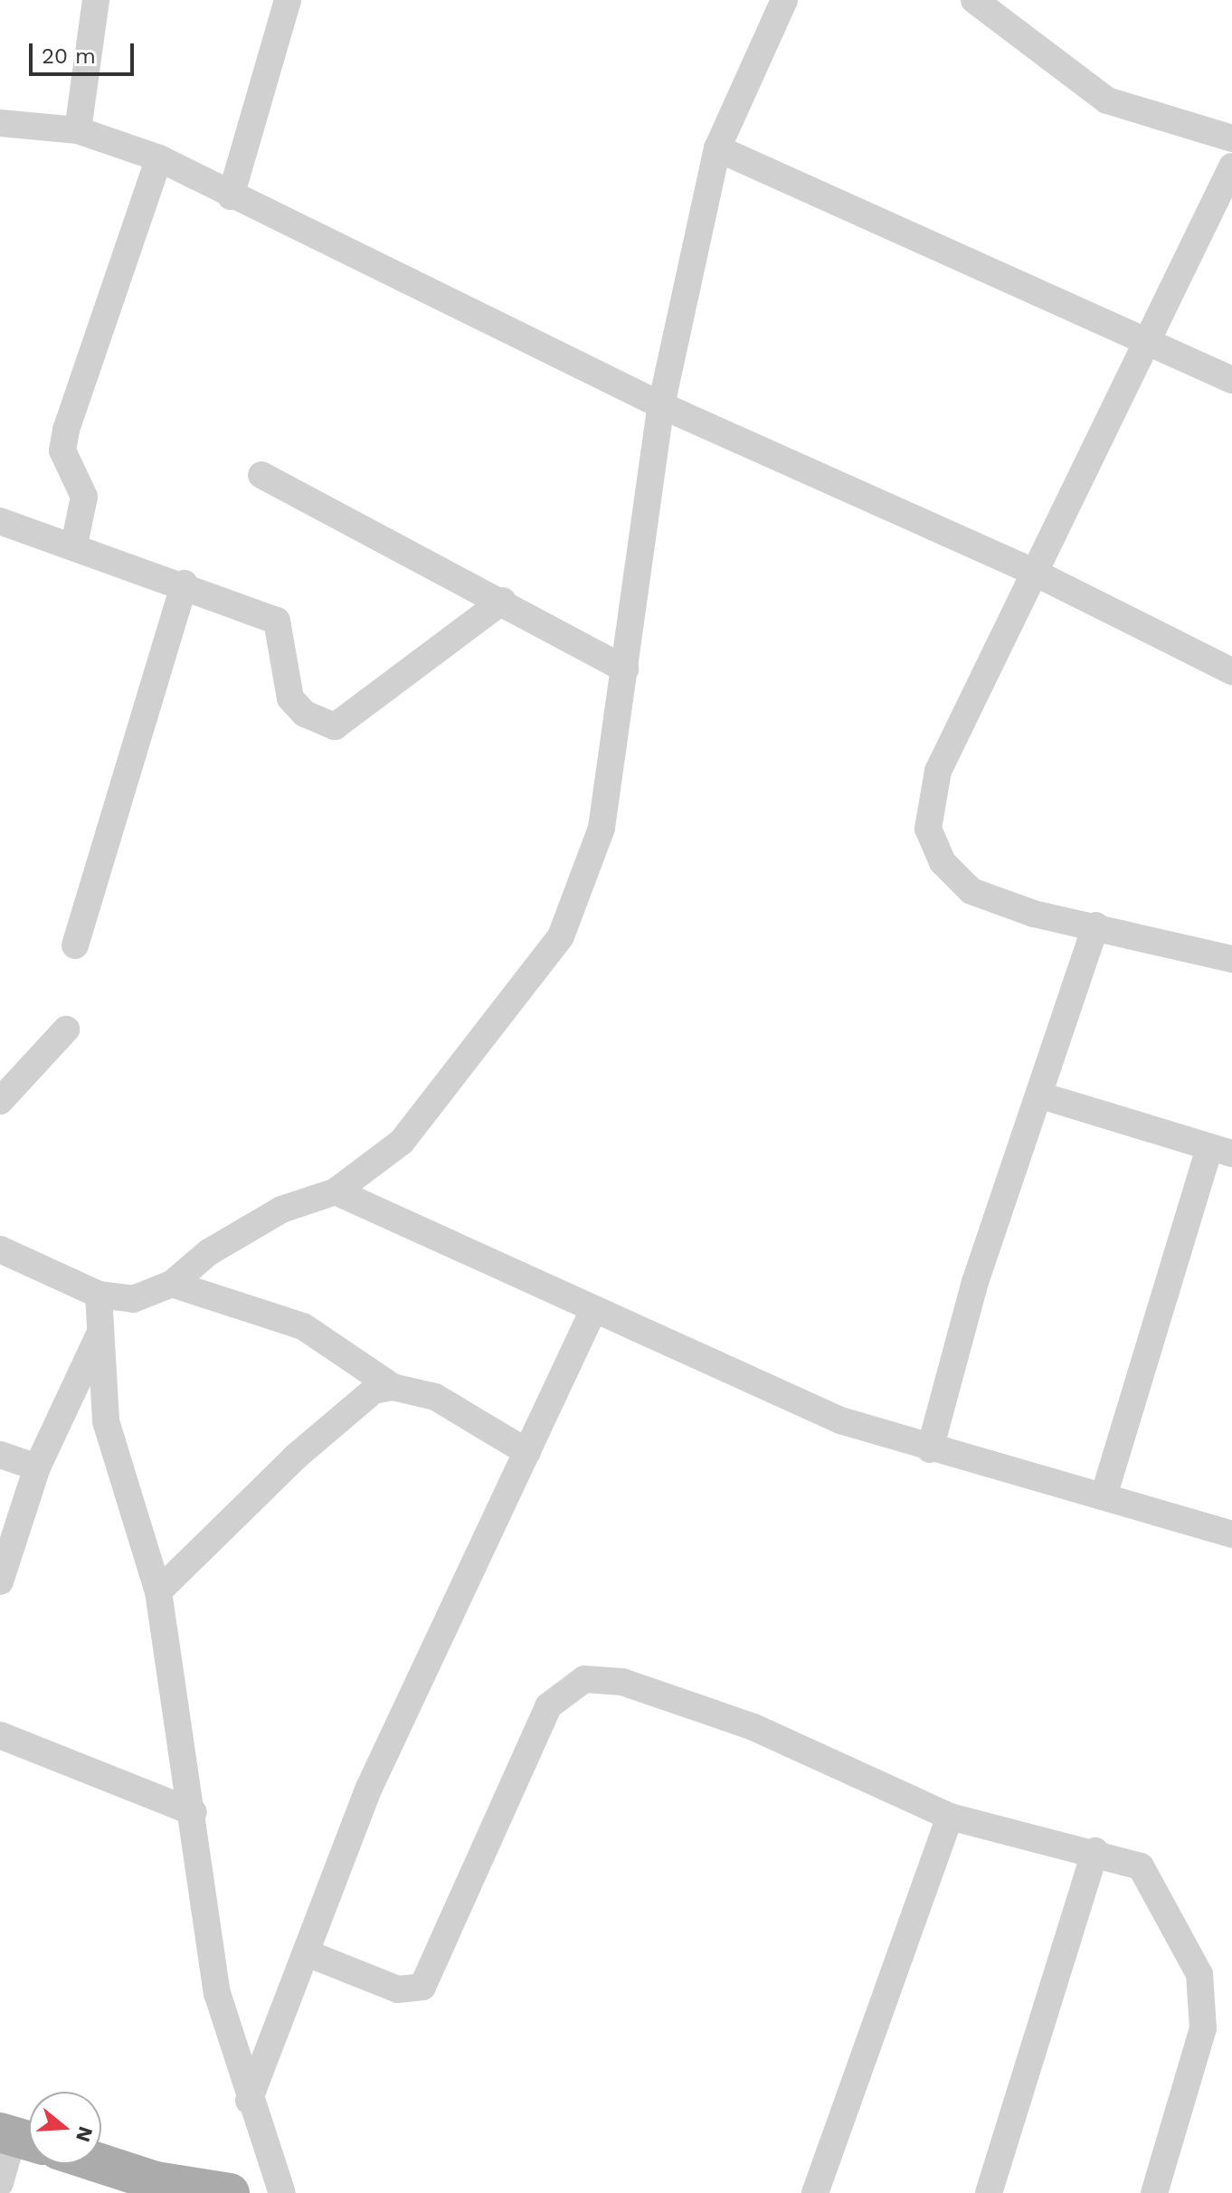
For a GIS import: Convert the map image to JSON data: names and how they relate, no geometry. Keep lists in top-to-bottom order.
{
  "scale_bar": "20 m",
  "north": "right"
}
